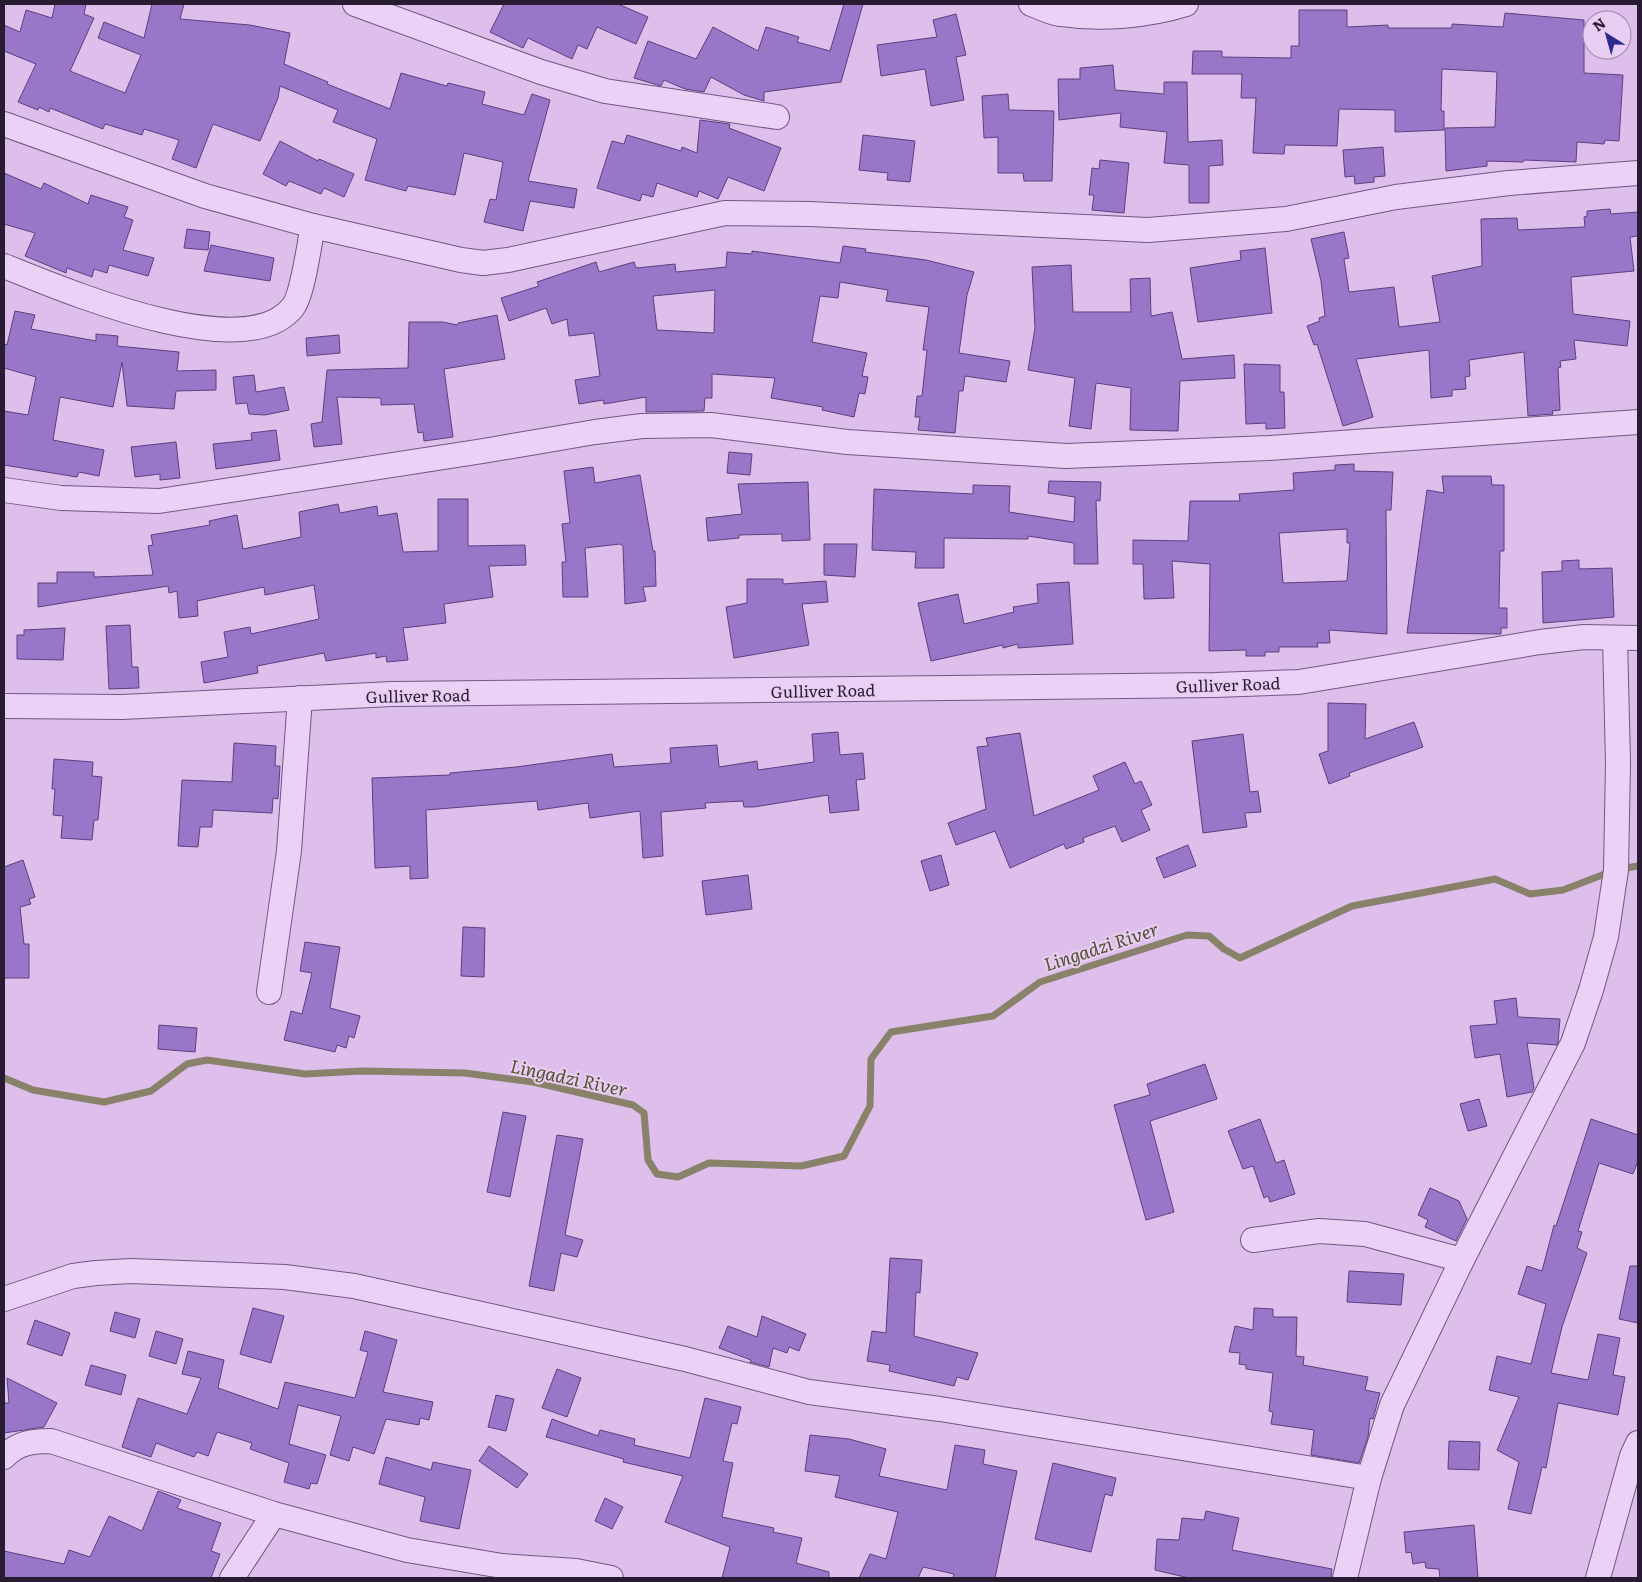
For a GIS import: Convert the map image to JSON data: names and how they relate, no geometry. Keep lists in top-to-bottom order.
{
  "streets": {
    "street": ["Gulliver Road"]
  },
  "water": ["Lingadzi River"],
  "north": "top left"
}
